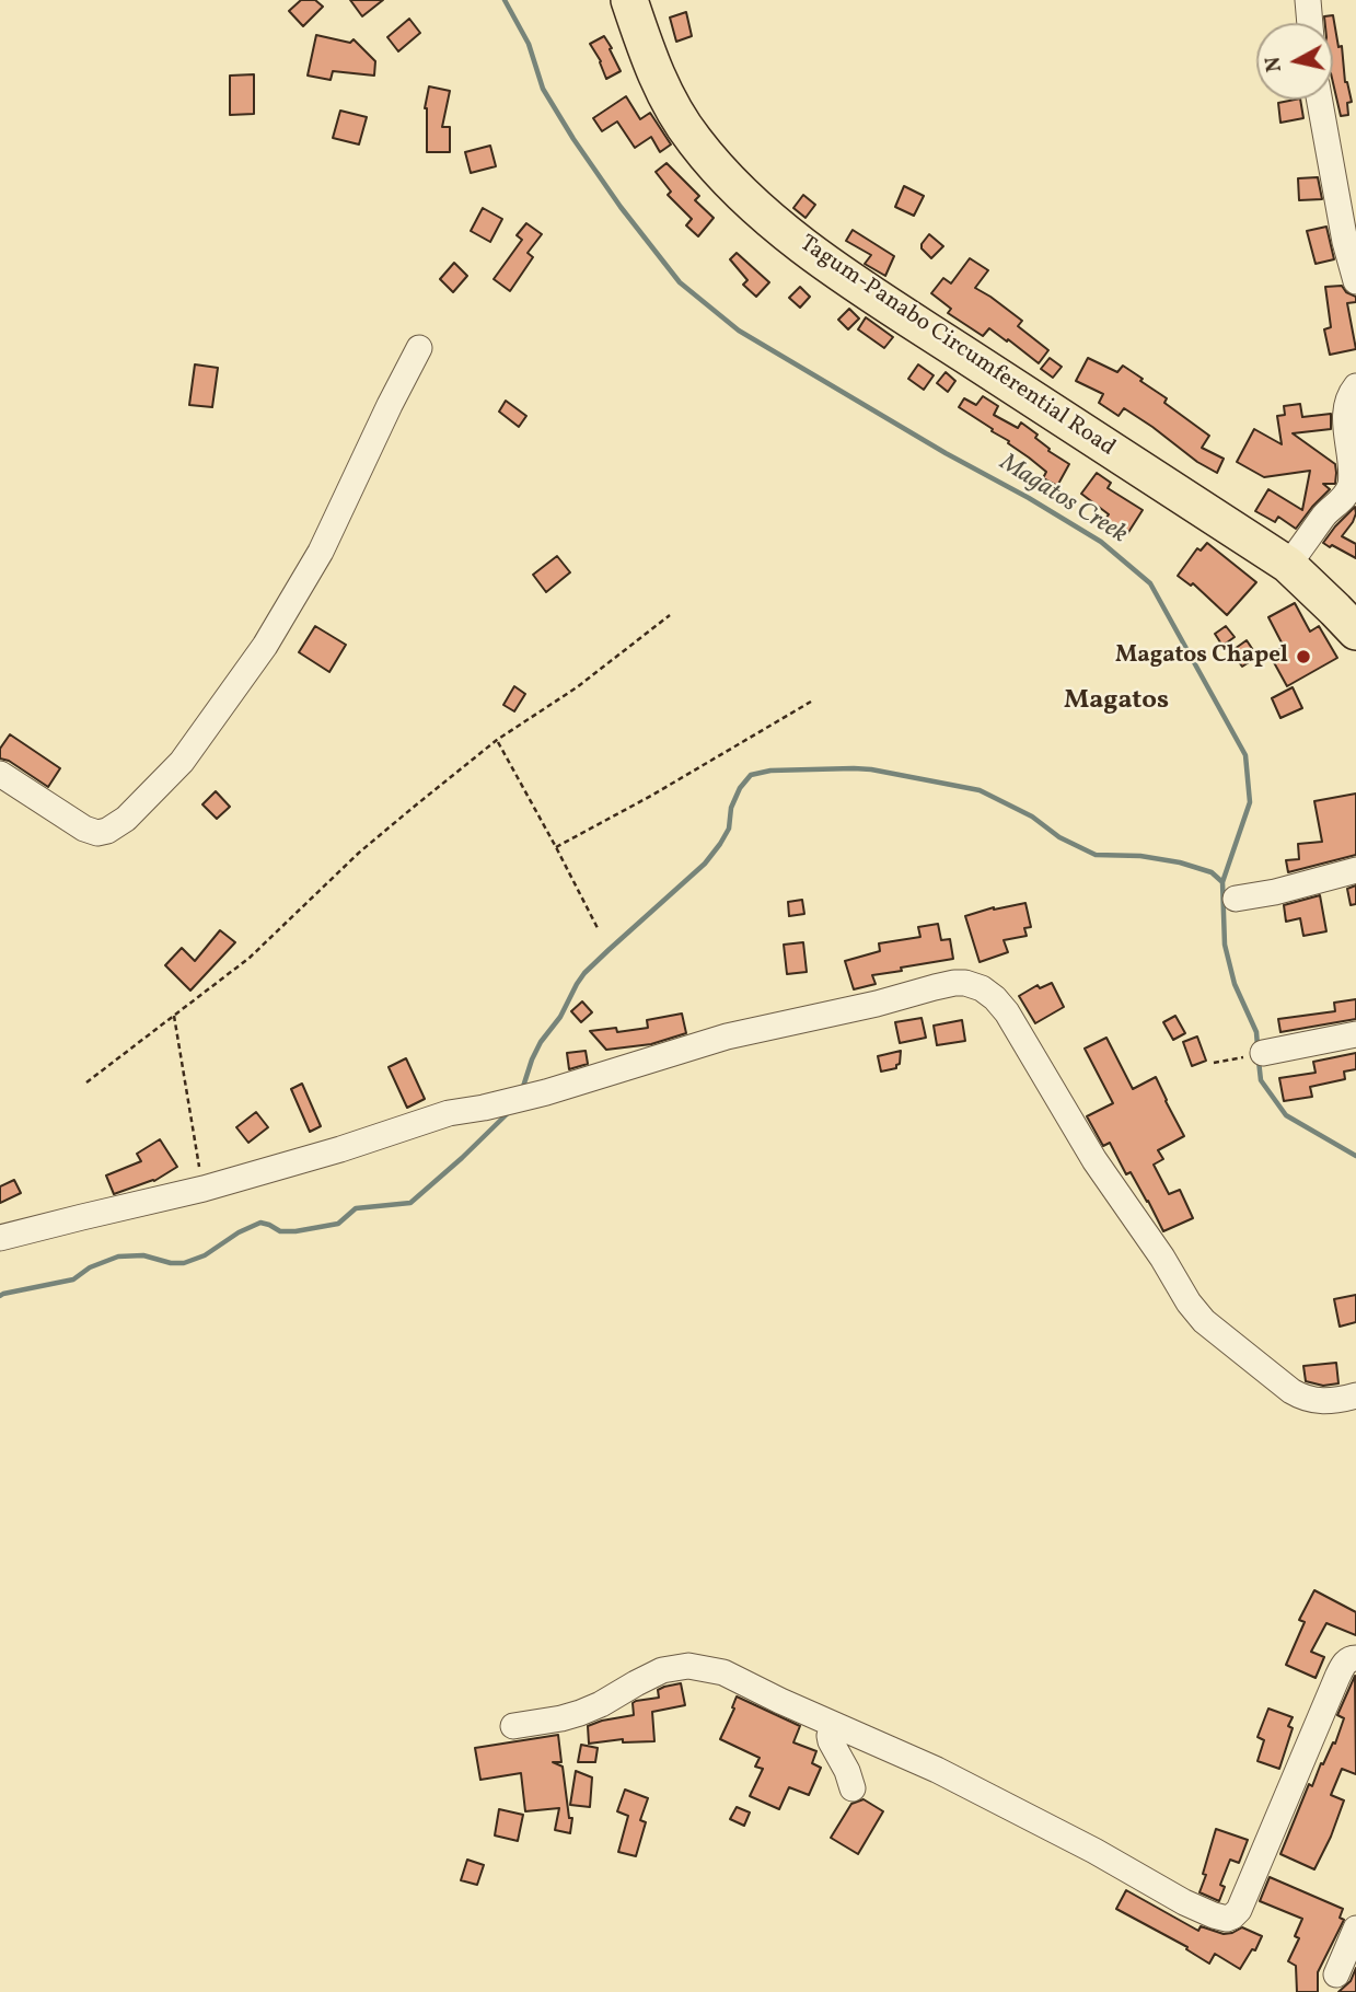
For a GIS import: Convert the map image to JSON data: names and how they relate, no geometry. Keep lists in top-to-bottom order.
{
  "streets": {
    "highway": ["Tagum-Panabo Circumferential Road"]
  },
  "districts": ["Magatos"],
  "water": ["Magatos Creek"],
  "places": ["Magatos Chapel"],
  "north": "left"
}
